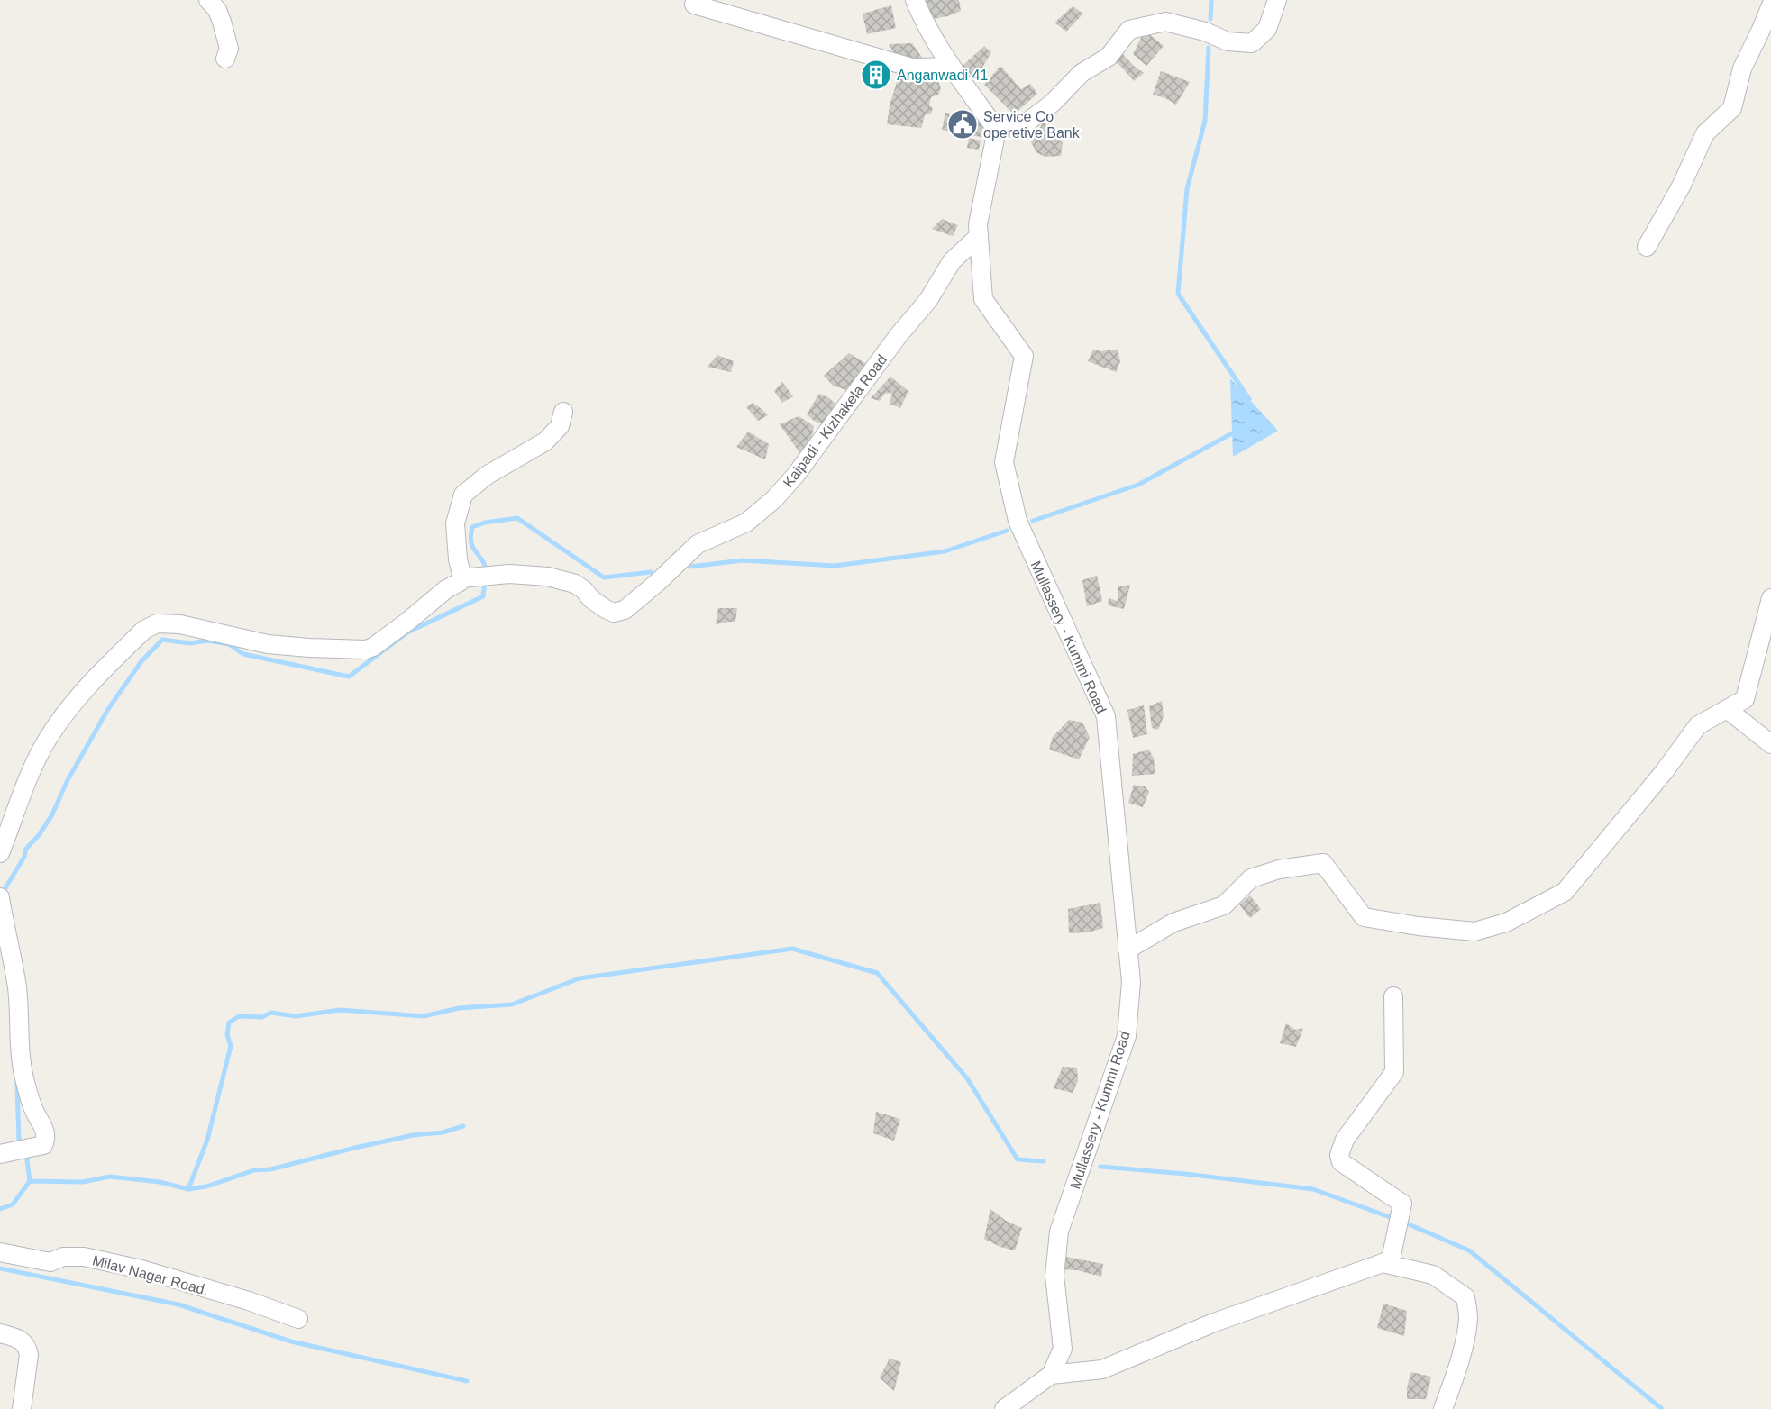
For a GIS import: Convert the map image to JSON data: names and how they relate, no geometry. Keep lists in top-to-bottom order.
{
  "streets": {
    "street": ["Kaipadi - Kizhakela Road", "Mullassery - Kummi Road", "Milav Nagar Road."]
  },
  "crossings": [
    ["Kaipadi - Kizhakela Road", "Mullassery - Kummi Road"]
  ],
  "places": {
    "building": ["Anganwadi 41"],
    "public building": ["Service Co operetive Bank"]
  }
}
